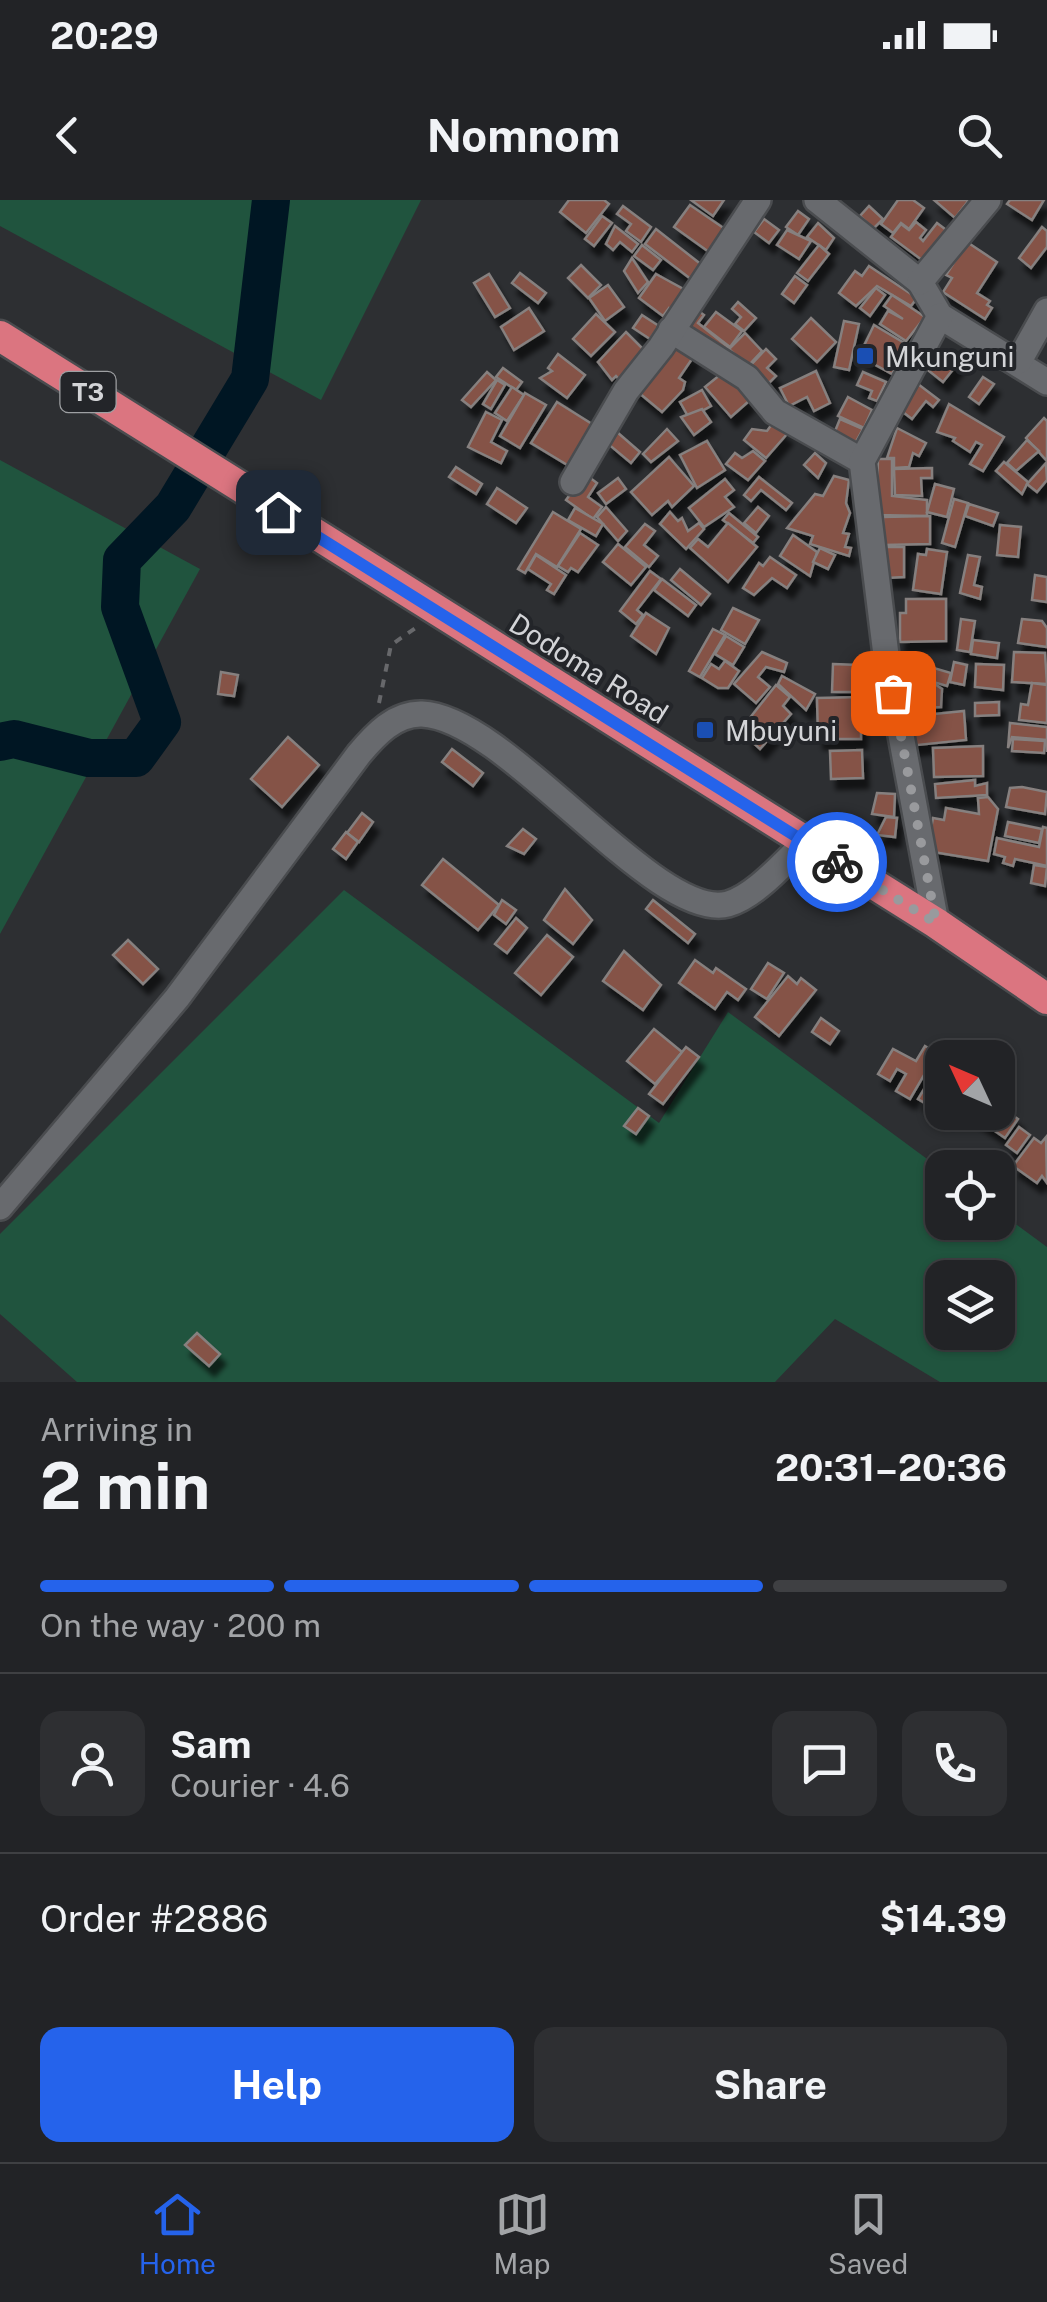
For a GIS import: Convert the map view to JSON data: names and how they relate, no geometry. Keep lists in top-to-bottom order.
{
  "streets": {
    "highway": ["T3", "Dodoma Road"]
  },
  "places": {
    "transit": ["Mkunguni", "Mbuyuni"]
  },
  "north": "top left",
  "page": {
    "status": "20:29",
    "header": "Nomnom",
    "heading": ["2 min", "Arriving in", "20:31–20:36"],
    "panel": [
      "Sam",
      "Courier · 4.6",
      "Order #2886",
      "$14.39"
    ],
    "bar": "On the way · 200 m",
    "buttons": ["Help", "Share"],
    "tabs": ["Home", "Map", "Saved"]
  }
}
